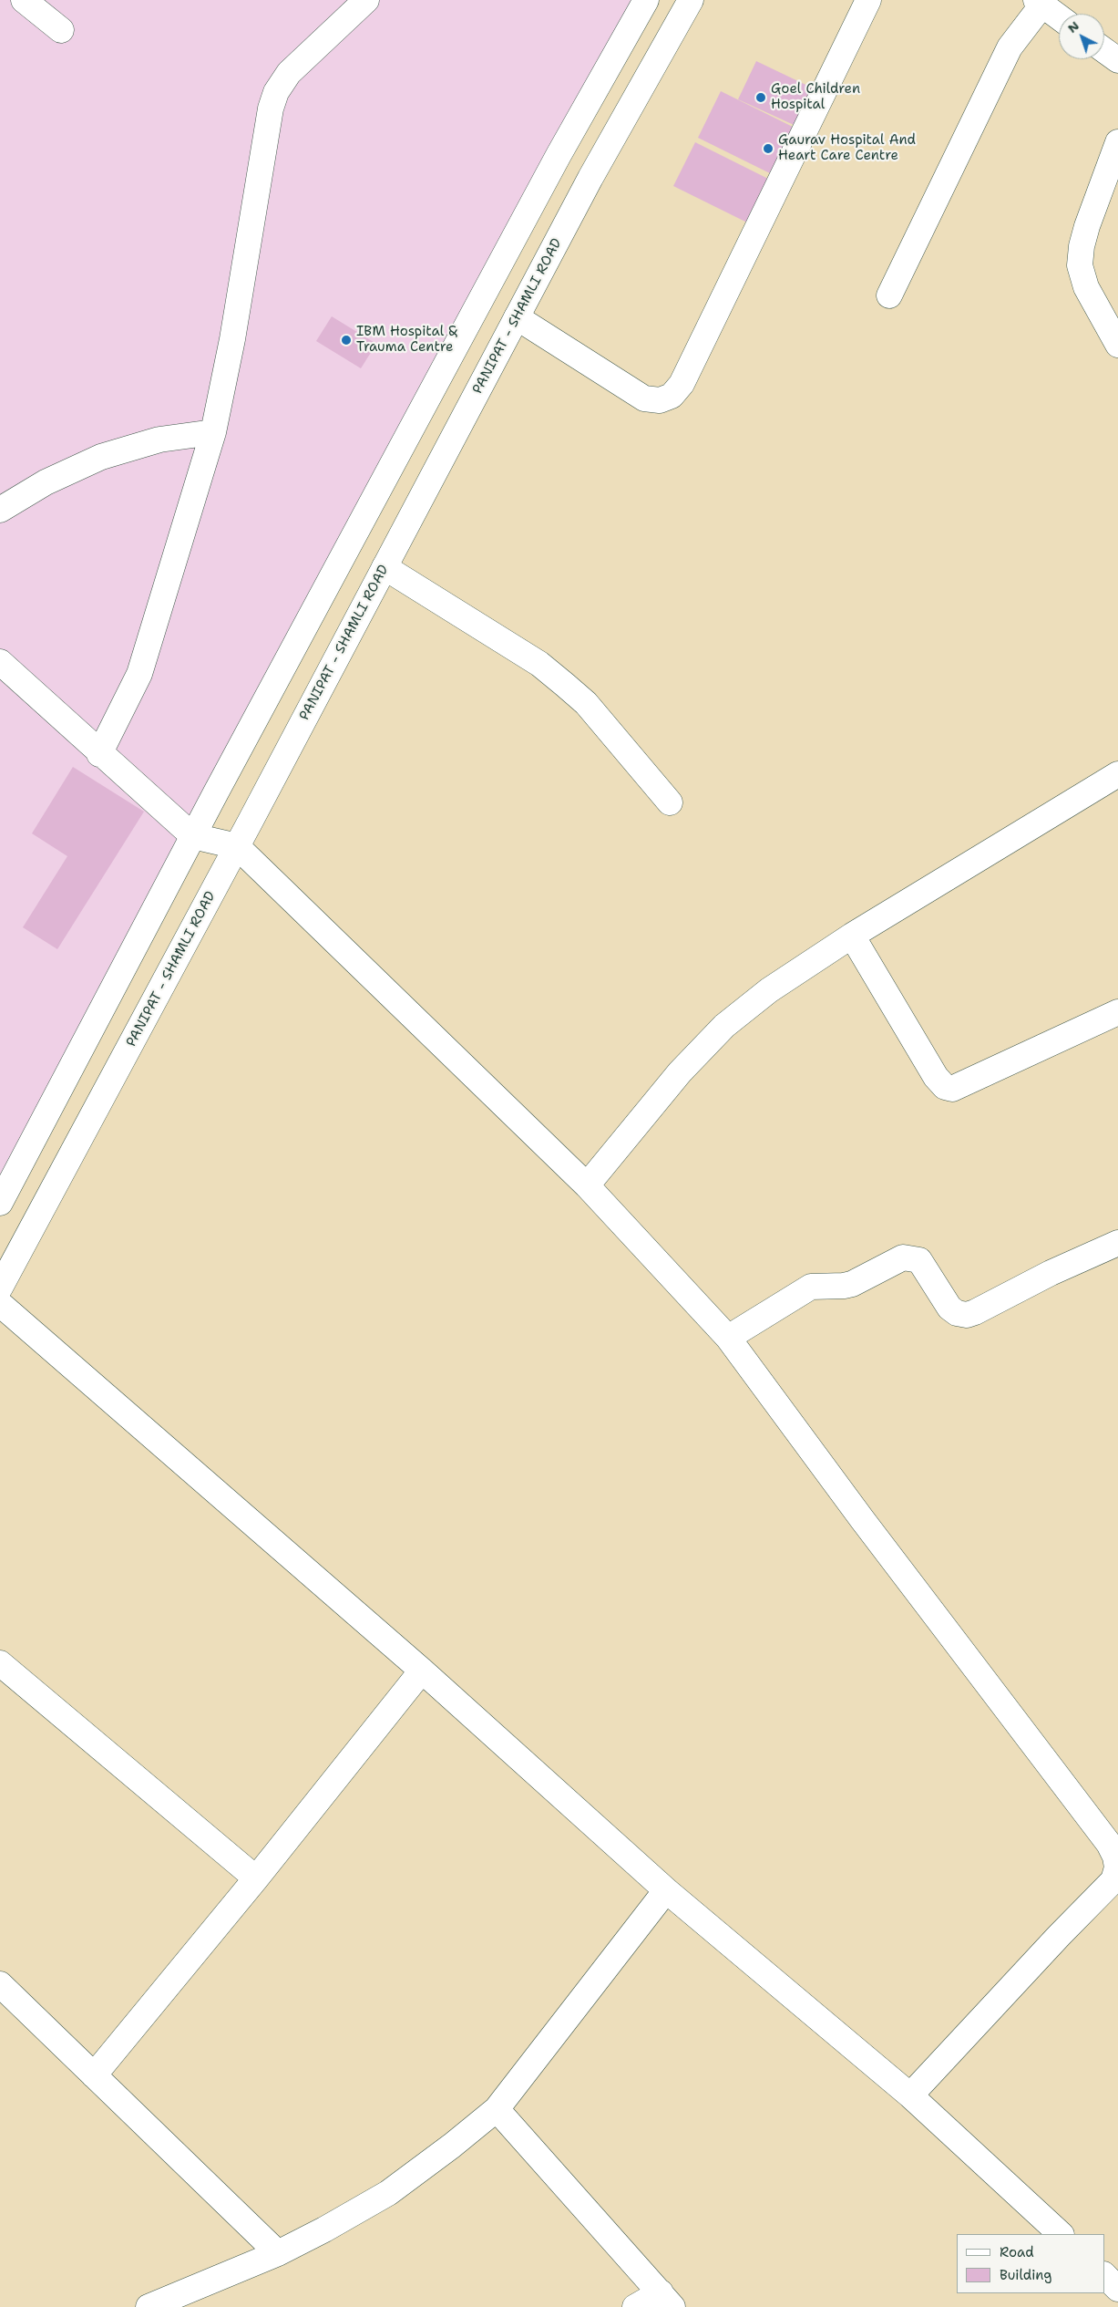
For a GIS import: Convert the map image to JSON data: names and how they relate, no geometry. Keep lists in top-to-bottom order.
{
  "streets": {
    "main road": ["PANIPAT - SHAMLI ROAD"]
  },
  "places": ["Goel Children Hospital", "Gaurav Hospital And Heart Care Centre", "IBM Hospital & Trauma Centre"],
  "legend": ["Road", "Building"],
  "north": "top left"
}
